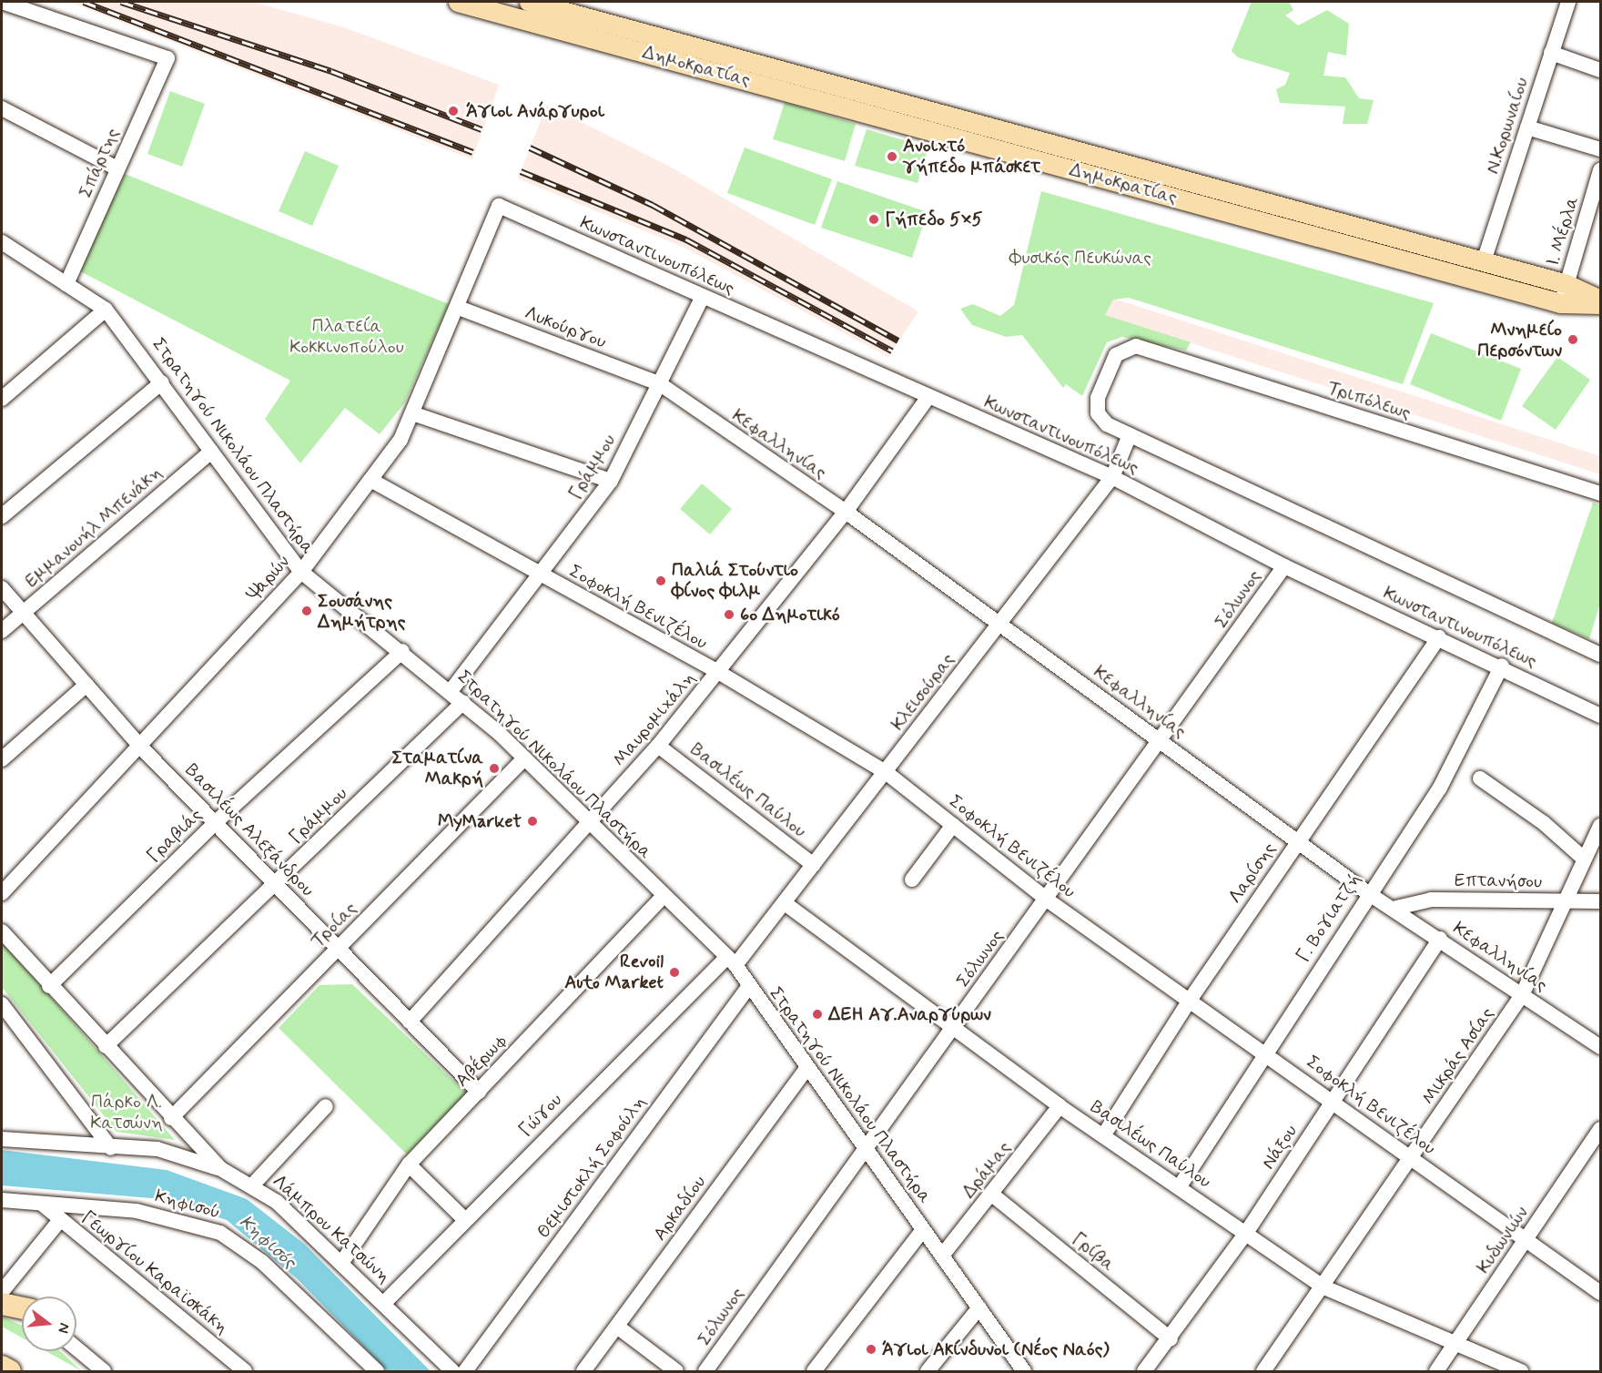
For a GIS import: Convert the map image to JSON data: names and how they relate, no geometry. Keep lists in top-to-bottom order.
{
  "streets": {
    "main road": ["Δημοκρατίας"],
    "street": [
      "Ν.Κορωναίου",
      "Σπάρτης",
      "Ι. Μέρλα",
      "Κωνσταντινουπόλεως",
      "Λυκούργου",
      "Τριπόλεως",
      "Κεφαλληνίας",
      "Στρατηγού Νικολάου Πλαστήρα",
      "Γράμμου",
      "Εμμανουήλ Μπενάκη",
      "Ψαρών",
      "Σόλωνος",
      "Σοφοκλή Βενιζέλου",
      "Κλεισούρας",
      "Μαυρομιχάλη",
      "Βασιλέως Παύλου",
      "Βασιλέως Αλεξάνδρου",
      "Γραβιάς",
      "Λαρίσης",
      "Επτανήσου",
      "Γ. Βογιατζή",
      "Τροίας",
      "Μικράς Ασίας",
      "Αβέρωφ",
      "Γώγου",
      "Νάξου",
      "Θεμιστοκλή Σοφούλη",
      "Δράμας",
      "Κηφισού",
      "Αρκαδίου",
      "Λάμπρου Κατσώνη",
      "Κυδωνιών",
      "Γρίβα",
      "Γεωργίου Καραϊσκάκη"
    ]
  },
  "crossings": [
    ["Δημοκρατίας", "Ν.Κορωναίου"],
    ["Δημοκρατίας", "Ι. Μέρλα"],
    ["Σπάρτης", "Στρατηγού Νικολάου Πλαστήρα"],
    ["Κωνσταντινουπόλεως", "Τριπόλεως"],
    ["Κωνσταντινουπόλεως", "Γράμμου"],
    ["Κωνσταντινουπόλεως", "Ψαρών"],
    ["Κωνσταντινουπόλεως", "Σόλωνος"],
    ["Κωνσταντινουπόλεως", "Κλεισούρας"],
    ["Κωνσταντινουπόλεως", "Μαυρομιχάλη"],
    ["Κωνσταντινουπόλεως", "Λαρίσης"],
    ["Κωνσταντινουπόλεως", "Γ. Βογιατζή"],
    ["Λυκούργου", "Κεφαλληνίας"],
    ["Λυκούργου", "Γράμμου"],
    ["Λυκούργου", "Ψαρών"],
    ["Κεφαλληνίας", "Γράμμου"],
    ["Κεφαλληνίας", "Σόλωνος"],
    ["Κεφαλληνίας", "Κλεισούρας"],
    ["Κεφαλληνίας", "Μαυρομιχάλη"],
    ["Κεφαλληνίας", "Λαρίσης"],
    ["Κεφαλληνίας", "Επτανήσου"],
    ["Κεφαλληνίας", "Γ. Βογιατζή"],
    ["Κεφαλληνίας", "Μικράς Ασίας"],
    ["Κεφαλληνίας", "Νάξου"],
    ["Στρατηγού Νικολάου Πλαστήρα", "Γράμμου"],
    ["Στρατηγού Νικολάου Πλαστήρα", "Εμμανουήλ Μπενάκη"],
    ["Στρατηγού Νικολάου Πλαστήρα", "Ψαρών"],
    ["Στρατηγού Νικολάου Πλαστήρα", "Σόλωνος"],
    ["Στρατηγού Νικολάου Πλαστήρα", "Κλεισούρας"],
    ["Στρατηγού Νικολάου Πλαστήρα", "Μαυρομιχάλη"],
    ["Στρατηγού Νικολάου Πλαστήρα", "Γραβιάς"],
    ["Στρατηγού Νικολάου Πλαστήρα", "Τροίας"],
    ["Στρατηγού Νικολάου Πλαστήρα", "Αβέρωφ"],
    ["Στρατηγού Νικολάου Πλαστήρα", "Γώγου"],
    ["Στρατηγού Νικολάου Πλαστήρα", "Θεμιστοκλή Σοφούλη"],
    ["Στρατηγού Νικολάου Πλαστήρα", "Δράμας"],
    ["Στρατηγού Νικολάου Πλαστήρα", "Αρκαδίου"],
    ["Γράμμου", "Σοφοκλή Βενιζέλου"],
    ["Γράμμου", "Βασιλέως Αλεξάνδρου"],
    ["Γράμμου", "Λάμπρου Κατσώνη"],
    ["Εμμανουήλ Μπενάκη", "Βασιλέως Αλεξάνδρου"],
    ["Ψαρών", "Σοφοκλή Βενιζέλου"],
    ["Ψαρών", "Βασιλέως Αλεξάνδρου"],
    ["Σόλωνος", "Σοφοκλή Βενιζέλου"],
    ["Σόλωνος", "Βασιλέως Παύλου"],
    ["Σοφοκλή Βενιζέλου", "Κλεισούρας"],
    ["Σοφοκλή Βενιζέλου", "Μαυρομιχάλη"],
    ["Σοφοκλή Βενιζέλου", "Λαρίσης"],
    ["Σοφοκλή Βενιζέλου", "Γ. Βογιατζή"],
    ["Σοφοκλή Βενιζέλου", "Μικράς Ασίας"],
    ["Σοφοκλή Βενιζέλου", "Νάξου"],
    ["Σοφοκλή Βενιζέλου", "Κυδωνιών"],
    ["Κλεισούρας", "Βασιλέως Παύλου"],
    ["Κλεισούρας", "Γώγου"],
    ["Μαυρομιχάλη", "Βασιλέως Παύλου"],
    ["Μαυρομιχάλη", "Βασιλέως Αλεξάνδρου"],
    ["Βασιλέως Παύλου", "Λαρίσης"],
    ["Βασιλέως Παύλου", "Γ. Βογιατζή"],
    ["Βασιλέως Παύλου", "Μικράς Ασίας"],
    ["Βασιλέως Παύλου", "Νάξου"],
    ["Βασιλέως Παύλου", "Δράμας"],
    ["Βασιλέως Παύλου", "Κυδωνιών"],
    ["Βασιλέως Αλεξάνδρου", "Γραβιάς"],
    ["Βασιλέως Αλεξάνδρου", "Τροίας"],
    ["Βασιλέως Αλεξάνδρου", "Αβέρωφ"],
    ["Γραβιάς", "Λάμπρου Κατσώνη"],
    ["Επτανήσου", "Μικράς Ασίας"],
    ["Τροίας", "Λάμπρου Κατσώνη"],
    ["Αβέρωφ", "Λάμπρου Κατσώνη"],
    ["Γώγου", "Λάμπρου Κατσώνη"],
    ["Νάξου", "Γρίβα"],
    ["Δράμας", "Γρίβα"],
    ["Κηφισού", "Γεωργίου Καραϊσκάκη"]
  ],
  "water": ["Κηφισός"],
  "parks": ["Φυσικός Πευκώνας", "Πλατεία Κοκκινοπούλου", "Πάρκο Λ. Κατσώνη"],
  "places": [
    "Άγιοι Ανάργυροι",
    "Ανοιχτό γήπεδο μπάσκετ",
    "Γήπεδο 5×5",
    "Μνημείο Περσόντων",
    "Παλιά Στούντιο Φίνος Φιλμ",
    "Σουσάνης Δημήτρης",
    "6ο Δημοτικό",
    "Σταματίνα Μακρή",
    "MyMarket",
    "Revoil Auto Market",
    "ΔΕΗ Αγ.Αναργύρων",
    "Άγιοι Ακίνδυνοι (Νέος Ναός)"
  ],
  "north": "right"
}
